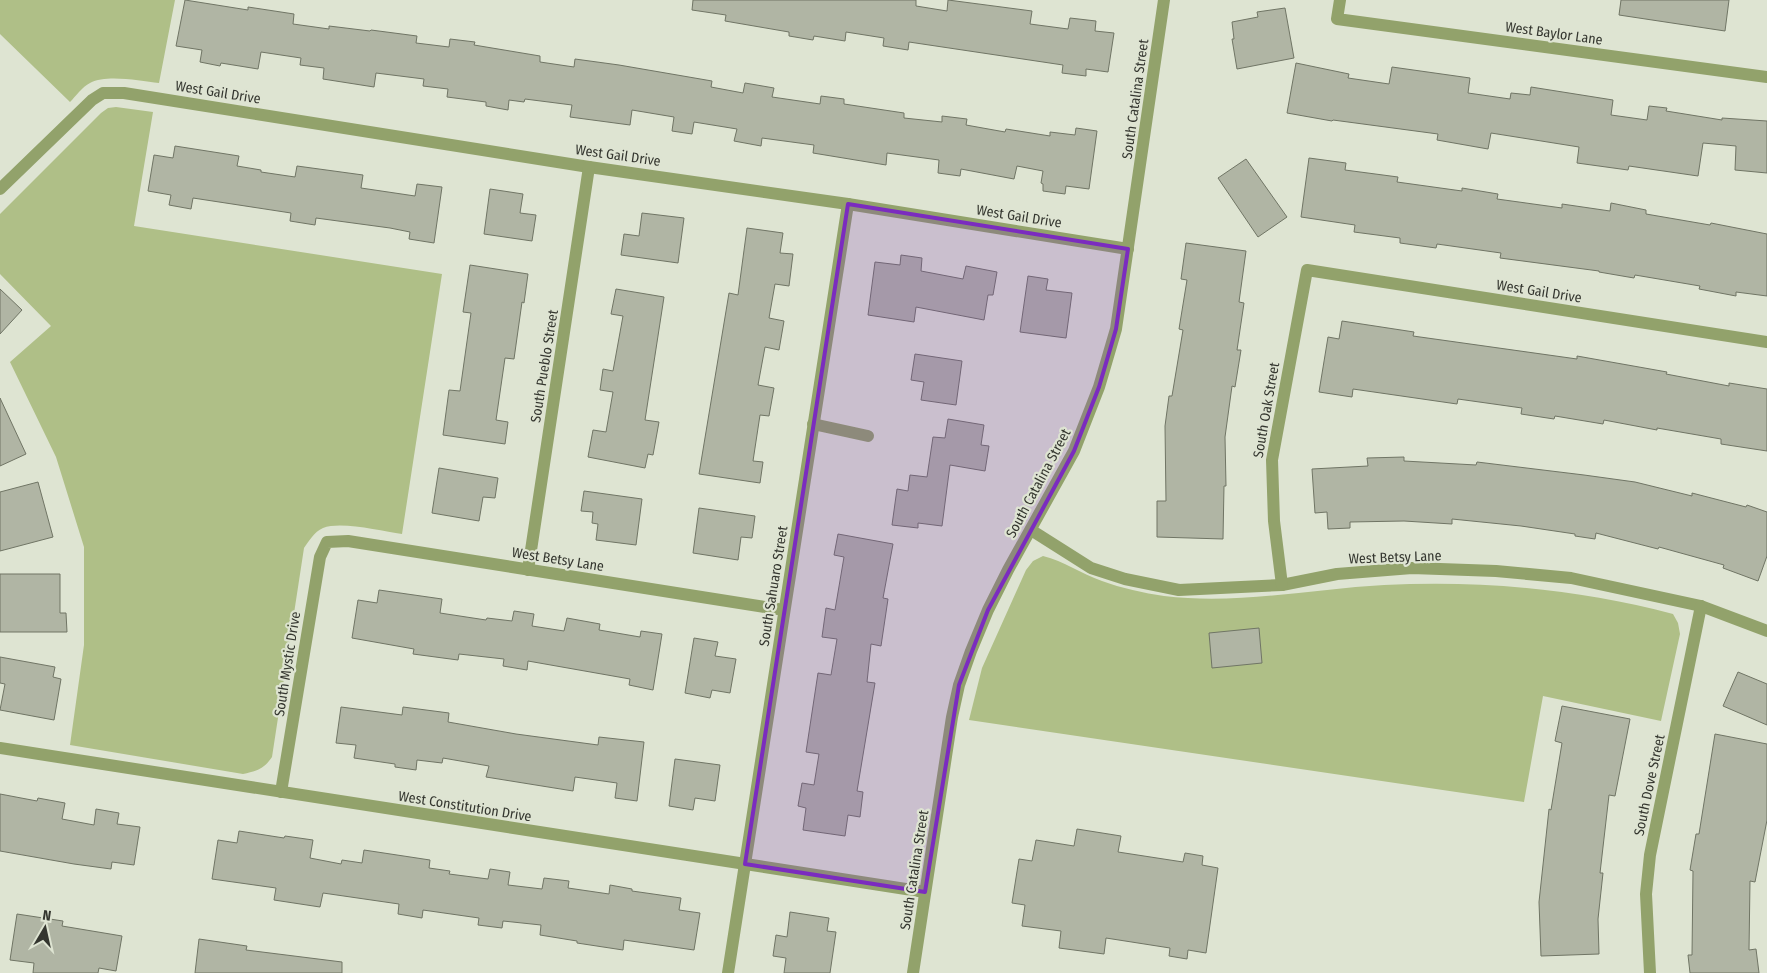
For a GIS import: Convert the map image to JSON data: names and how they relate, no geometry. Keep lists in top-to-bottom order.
{
  "streets": {
    "street": [
      "West Baylor Lane",
      "West Gail Drive",
      "South Catalina Street",
      "South Pueblo Street",
      "South Oak Street",
      "West Betsy Lane",
      "South Sahuaro Street",
      "South Mystic Drive",
      "South Dove Street",
      "West Constitution Drive"
    ]
  },
  "crossings": [
    ["West Gail Drive", "South Catalina Street"],
    ["West Gail Drive", "South Pueblo Street"],
    ["West Gail Drive", "South Oak Street"],
    ["West Gail Drive", "South Sahuaro Street"],
    ["South Catalina Street", "West Betsy Lane"],
    ["South Catalina Street", "West Constitution Drive"],
    ["South Pueblo Street", "West Betsy Lane"],
    ["South Oak Street", "West Betsy Lane"],
    ["West Betsy Lane", "South Sahuaro Street"],
    ["West Betsy Lane", "South Mystic Drive"],
    ["West Betsy Lane", "South Dove Street"],
    ["South Sahuaro Street", "West Constitution Drive"],
    ["South Mystic Drive", "West Constitution Drive"]
  ],
  "north": "top"
}
